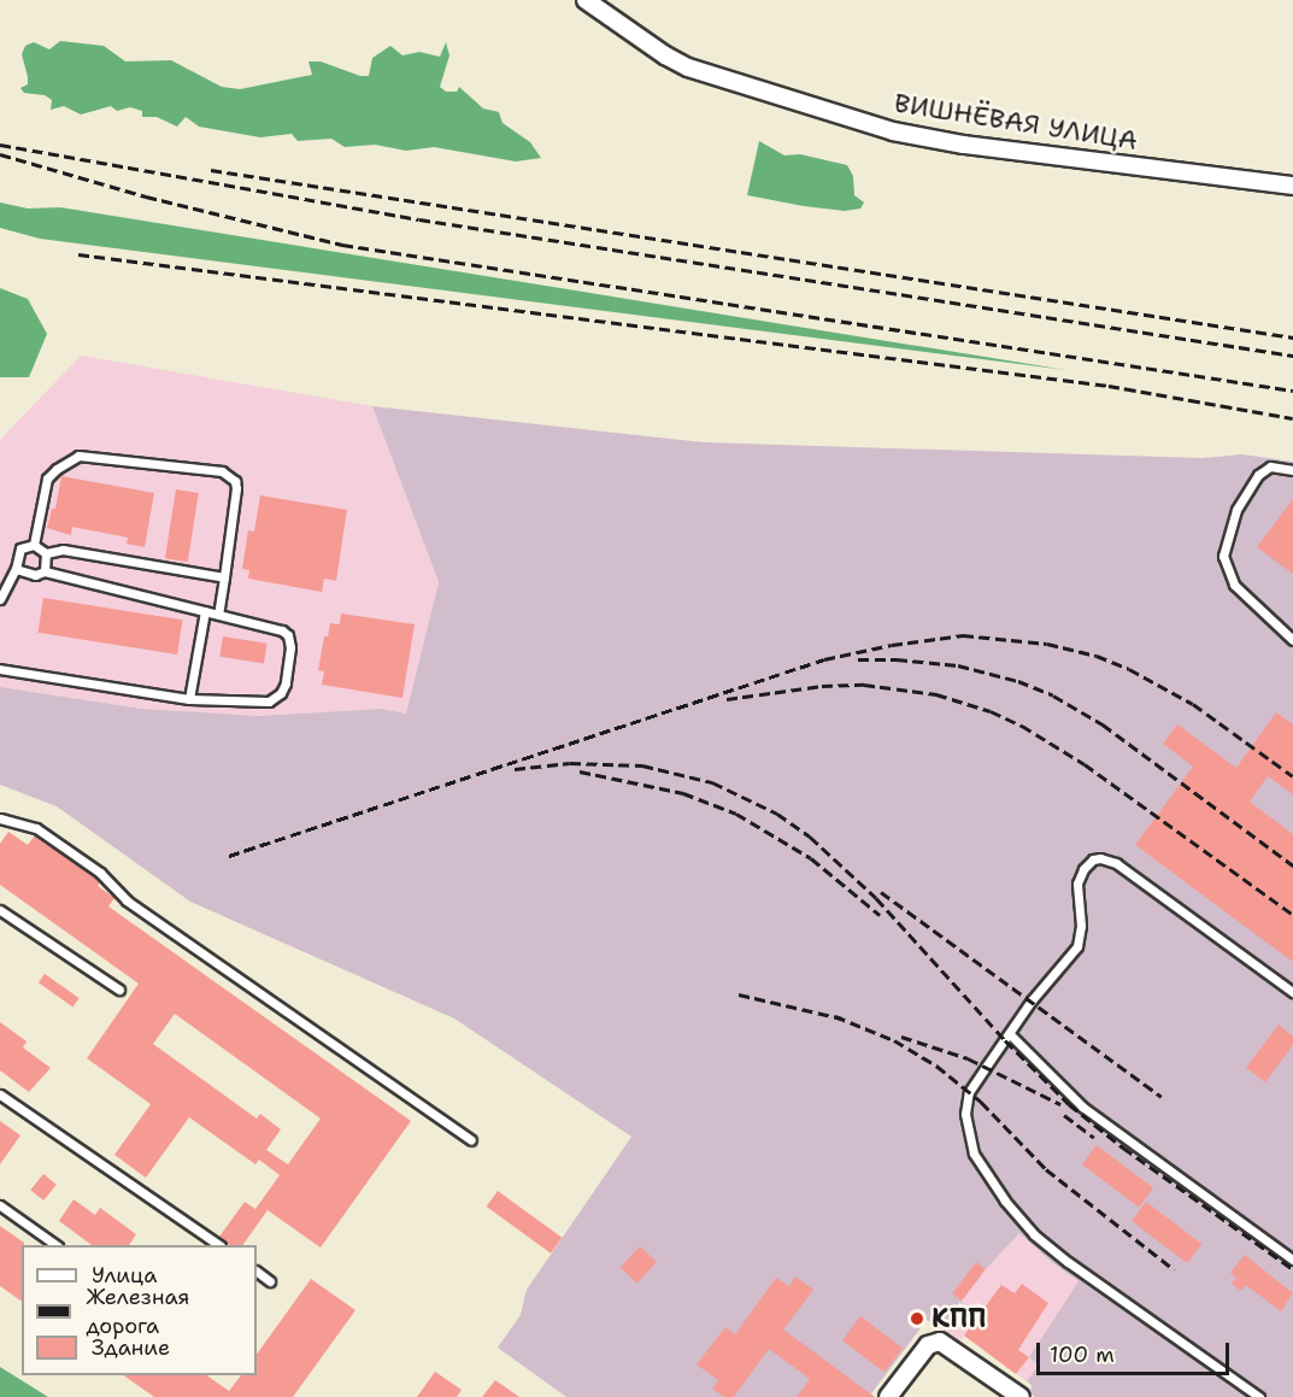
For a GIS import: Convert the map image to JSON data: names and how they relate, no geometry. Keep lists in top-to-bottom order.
{
  "streets": {
    "street": ["ВИШНЁВАЯ УЛИЦА"]
  },
  "places": ["КПП"],
  "legend": ["Улица", "Железная дорога", "Здание"],
  "scale_bar": "100 m"
}
